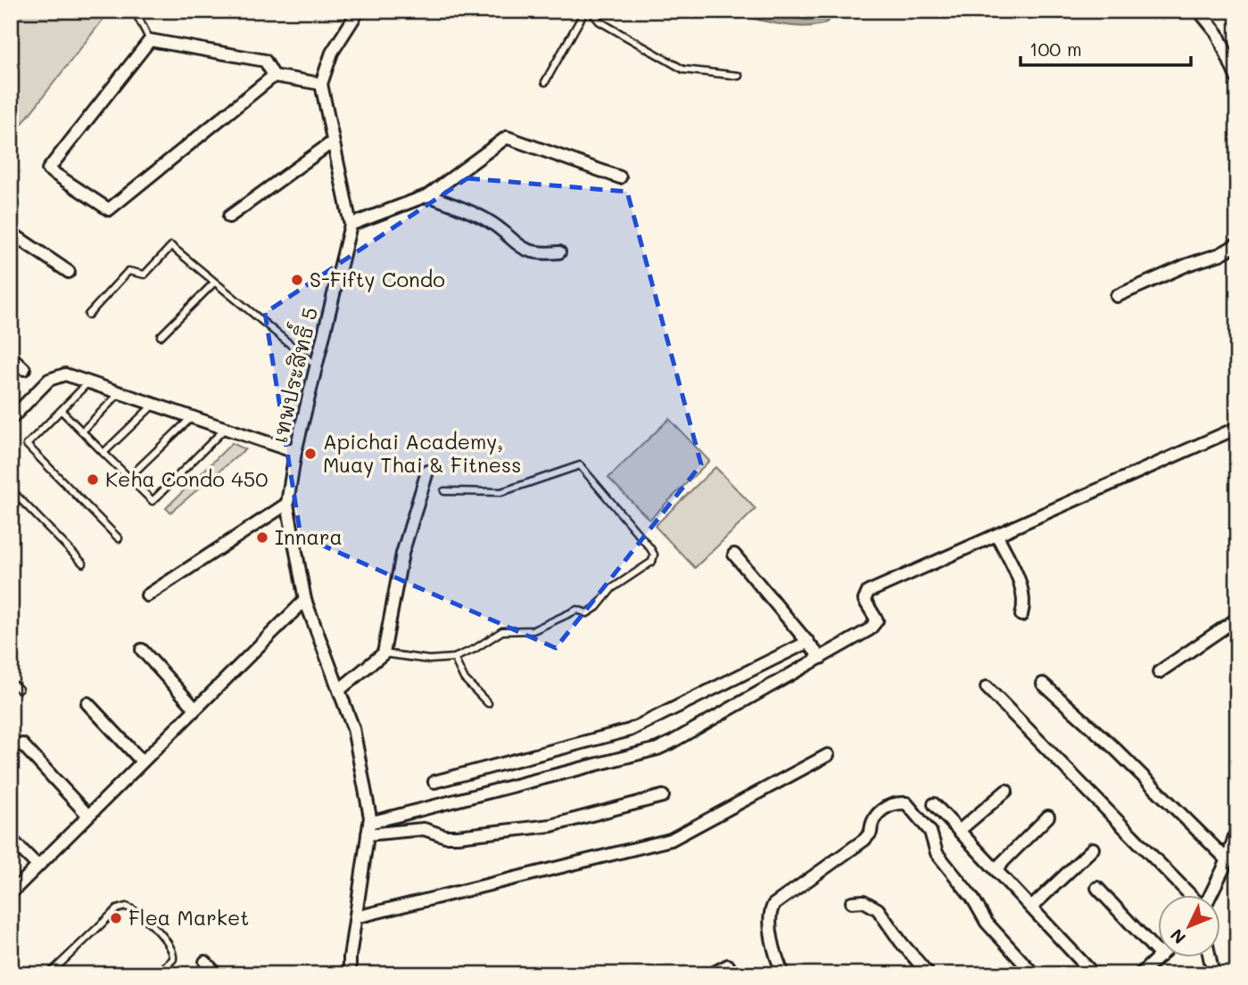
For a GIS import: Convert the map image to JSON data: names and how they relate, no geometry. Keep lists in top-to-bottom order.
{
  "streets": {
    "street": ["เทพประสิทธิ์ 5"]
  },
  "places": [
    "S-Fifty Condo",
    "Apichai Academy, Muay Thai & Fitness",
    "Keha Condo 450",
    "Innara",
    "Flea Market"
  ],
  "scale_bar": "100 m",
  "north": "bottom left"
}
